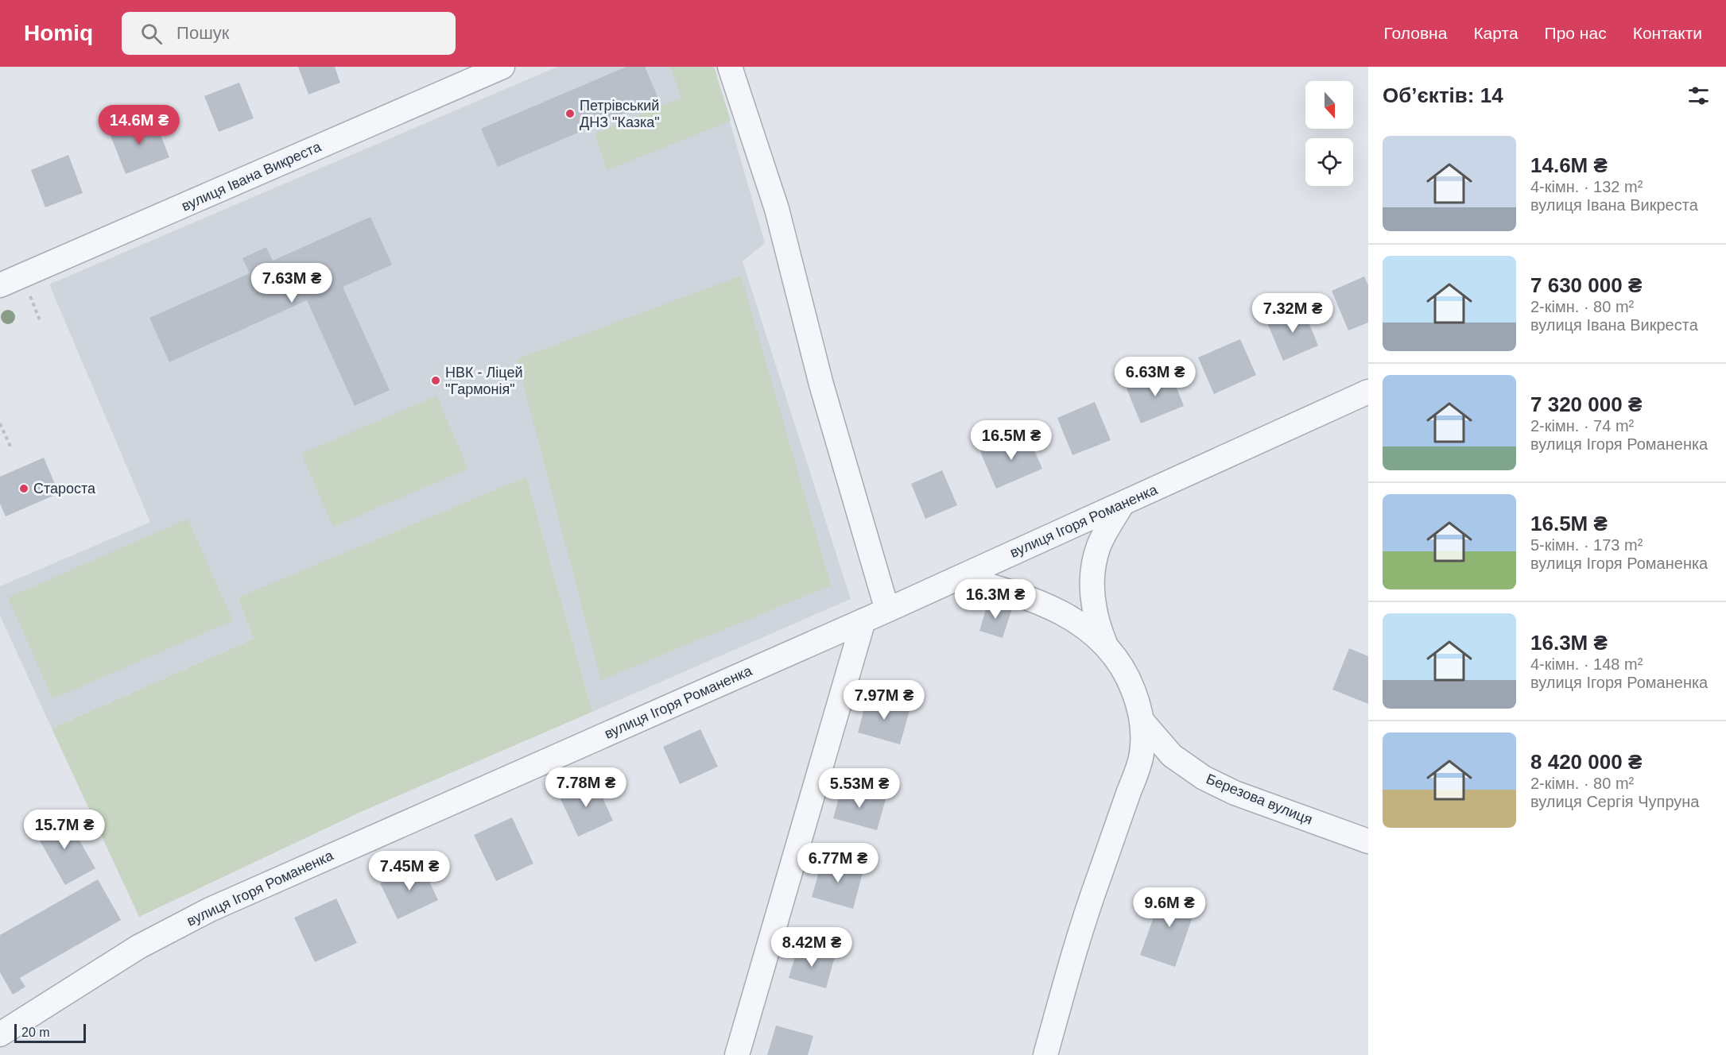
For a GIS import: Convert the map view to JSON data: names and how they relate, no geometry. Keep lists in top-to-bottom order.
{
  "streets": {
    "street": ["вулиця Івана Викреста", "вулиця Ігоря Романенка", "Березова вулиця"]
  },
  "places": ["Петрівський ДНЗ \"Казка\"", "НВК - Ліцей \"Гармонія\"", "Староста"],
  "scale_bar": "20 m",
  "north": "bottom",
  "page": {
    "header": "Homiq",
    "search": "Пошук",
    "nav": [
      "Головна",
      "Карта",
      "Про нас",
      "Контакти"
    ],
    "heading": "Об’єктів: 14",
    "price": [
      "14.6M ₴",
      "7.63M ₴",
      "7.32M ₴",
      "6.63M ₴",
      "16.5M ₴",
      "16.3M ₴",
      "7.97M ₴",
      "7.78M ₴",
      "5.53M ₴",
      "15.7M ₴",
      "6.77M ₴",
      "7.45M ₴",
      "9.6M ₴",
      "8.42M ₴"
    ],
    "list": [
      {
        "name": "14.6M ₴",
        "note": "4-кімн. · 132 m² · вулиця Івана Викреста"
      },
      {
        "name": "7 630 000 ₴",
        "note": "2-кімн. · 80 m² · вулиця Івана Викреста"
      },
      {
        "name": "7 320 000 ₴",
        "note": "2-кімн. · 74 m² · вулиця Ігоря Романенка"
      },
      {
        "name": "16.5M ₴",
        "note": "5-кімн. · 173 m² · вулиця Ігоря Романенка"
      },
      {
        "name": "16.3M ₴",
        "note": "4-кімн. · 148 m² · вулиця Ігоря Романенка"
      },
      {
        "name": "8 420 000 ₴",
        "note": "2-кімн. · 80 m² · вулиця Сергія Чупруна"
      }
    ],
    "scale": "20 m"
  }
}
